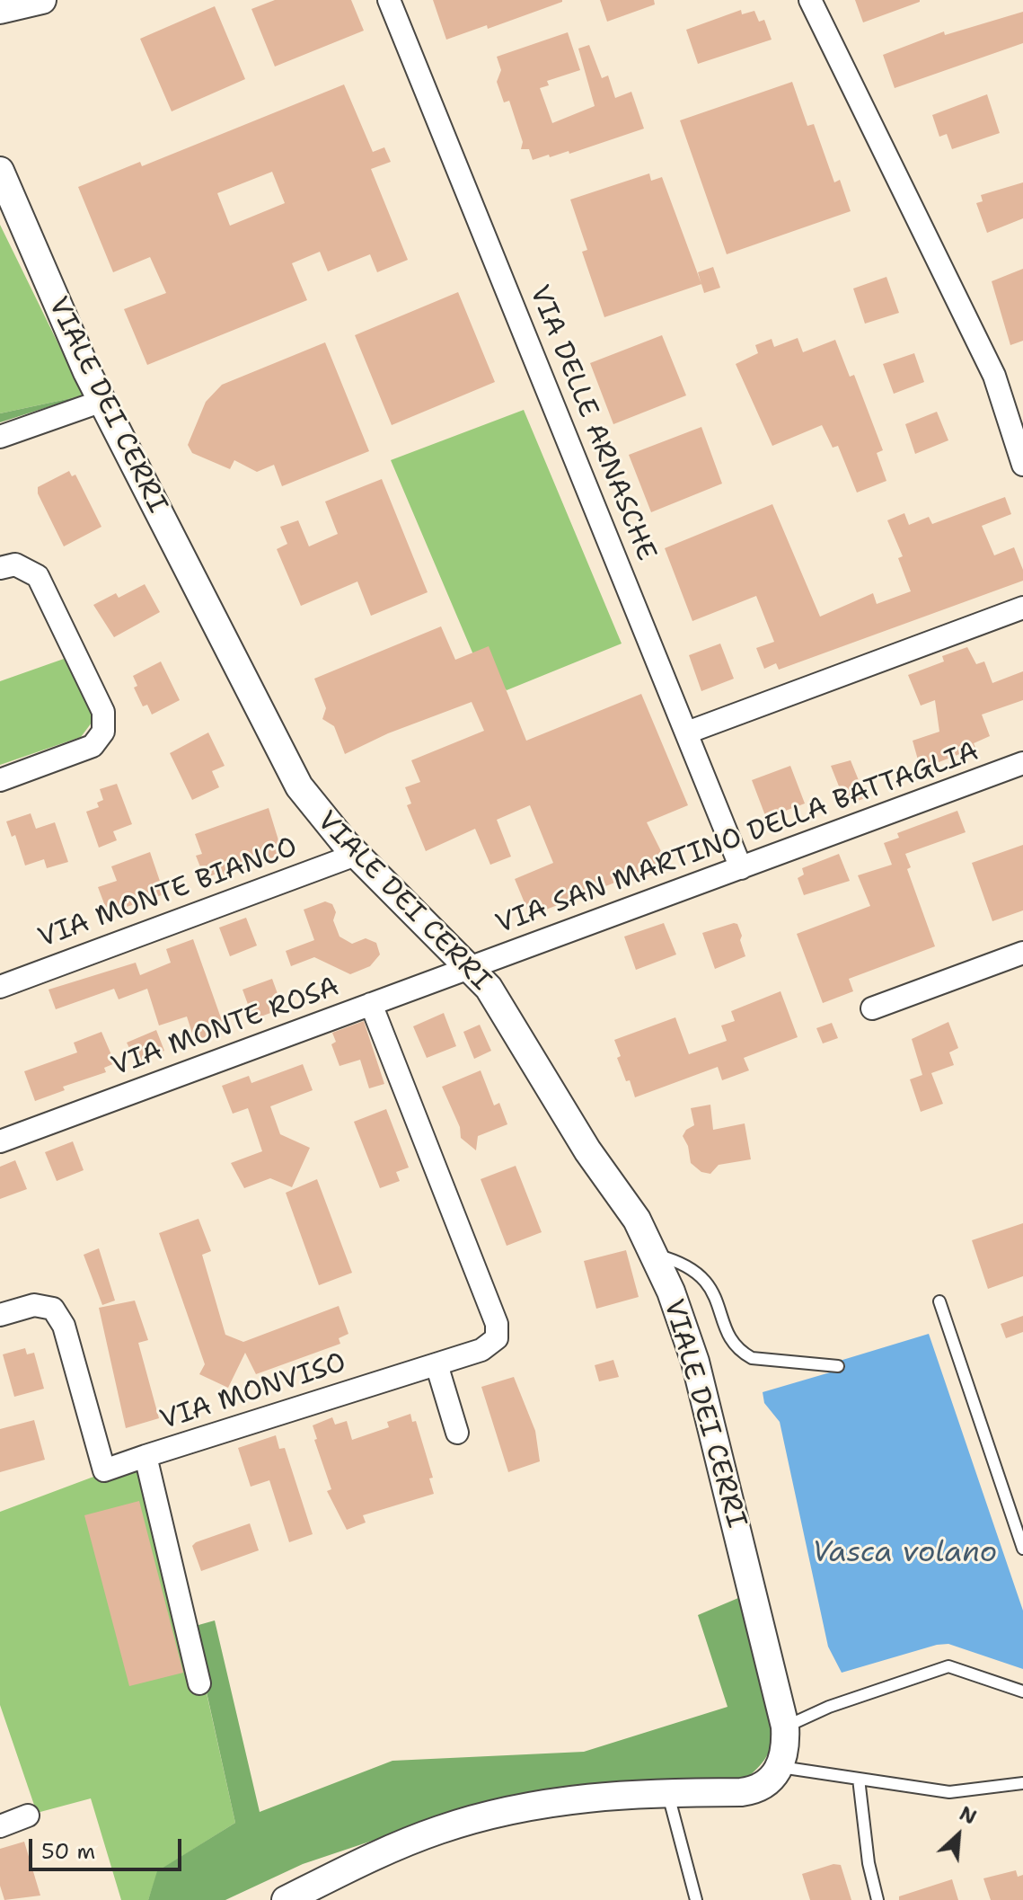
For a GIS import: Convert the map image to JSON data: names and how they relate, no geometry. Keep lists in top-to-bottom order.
{
  "streets": {
    "street": [
      "VIALE DEI CERRI",
      "VIA DELLE ARNASCHE",
      "VIA SAN MARTINO DELLA BATTAGLIA",
      "VIA MONTE BIANCO",
      "VIA MONTE ROSA",
      "VIA MONVISO"
    ]
  },
  "crossings": [
    ["VIALE DEI CERRI", "VIA SAN MARTINO DELLA BATTAGLIA"],
    ["VIALE DEI CERRI", "VIA MONTE BIANCO"],
    ["VIALE DEI CERRI", "VIA MONTE ROSA"],
    ["VIA DELLE ARNASCHE", "VIA SAN MARTINO DELLA BATTAGLIA"],
    ["VIA SAN MARTINO DELLA BATTAGLIA", "VIA MONTE ROSA"],
    ["VIA MONTE ROSA", "VIA MONVISO"]
  ],
  "water": ["Vasca volano"],
  "scale_bar": "50 m",
  "north": "top right"
}
